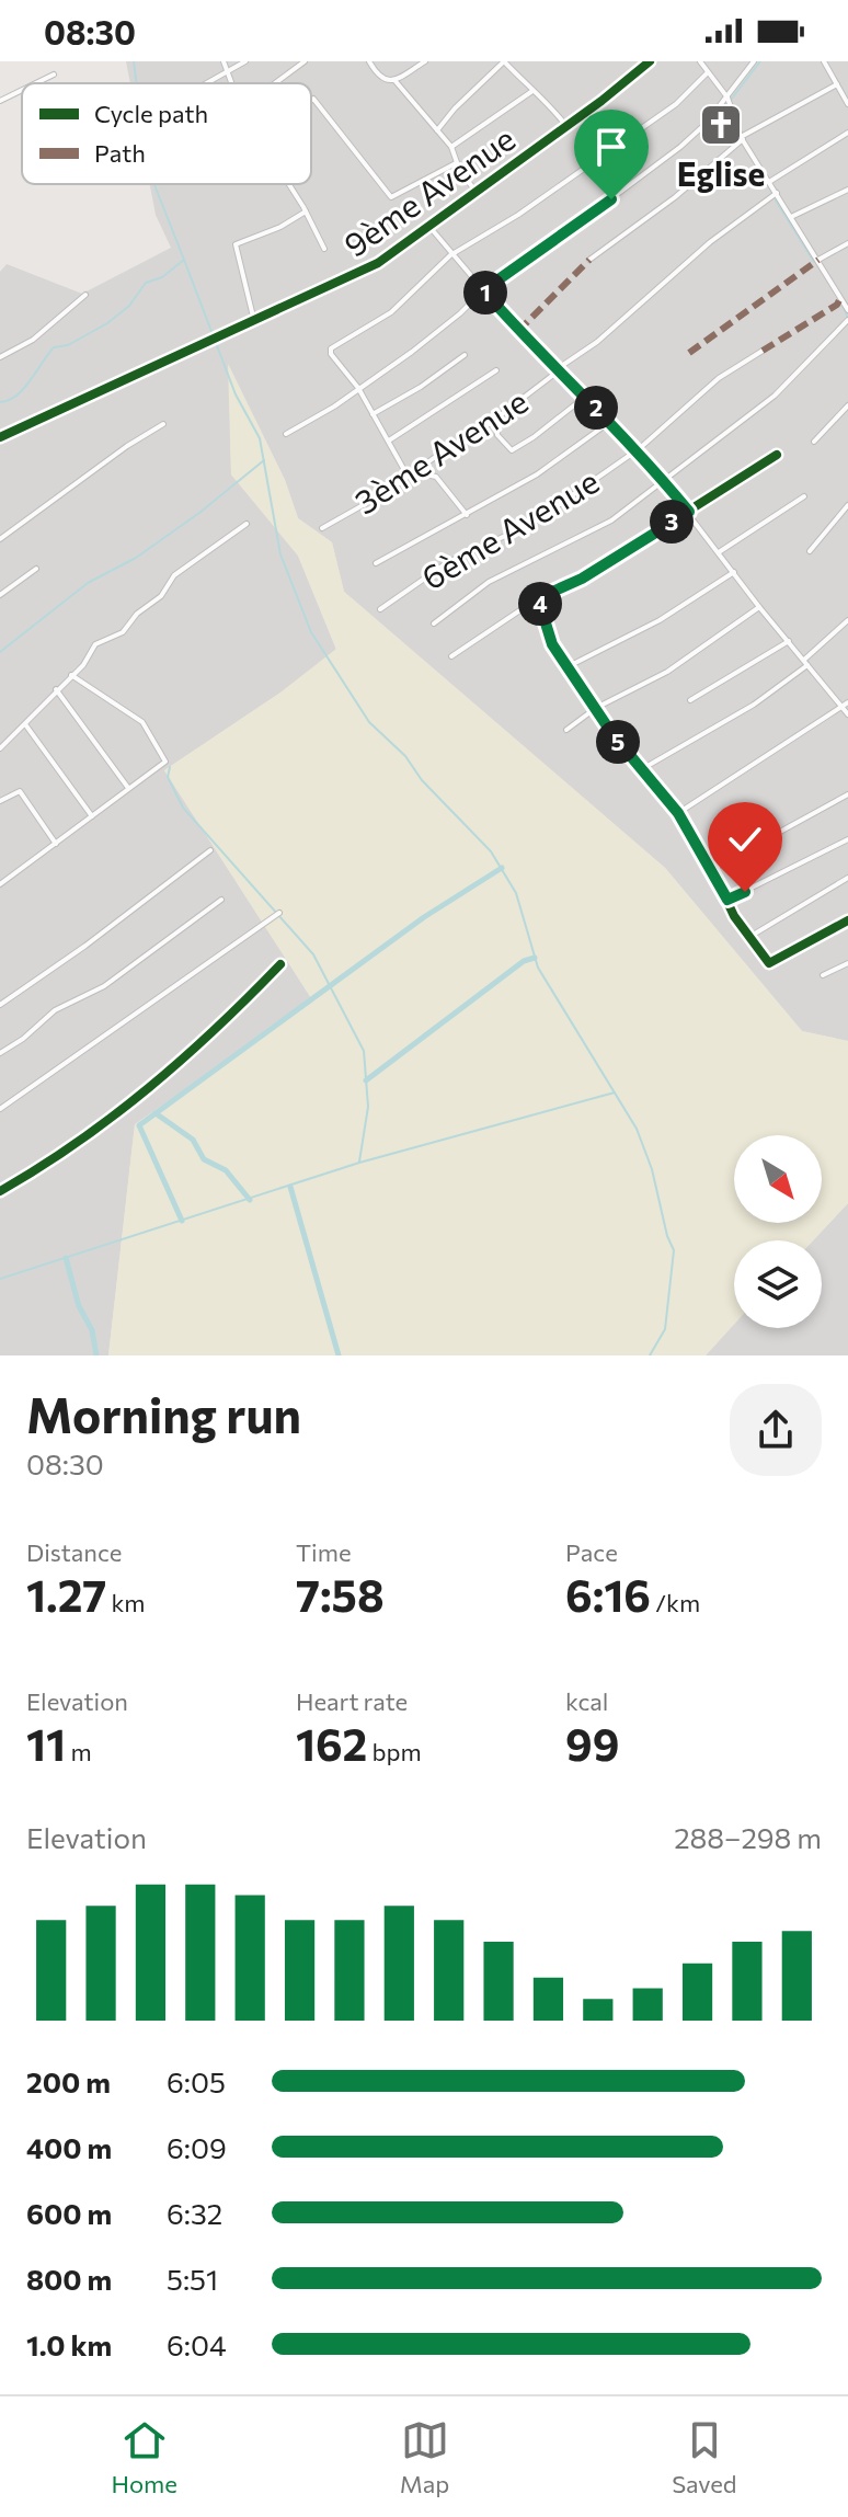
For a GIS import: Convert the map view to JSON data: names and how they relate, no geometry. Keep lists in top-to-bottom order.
{
  "streets": {
    "street": ["9ème Avenue", "3ème Avenue", "6ème Avenue"]
  },
  "places": {
    "church": ["Eglise"]
  },
  "legend": ["Cycle path", "Path"],
  "north": "bottom right",
  "page": {
    "status": "08:30",
    "pins": [
      "1",
      "2",
      "3",
      "4",
      "5"
    ],
    "heading": ["Morning run", "08:30"],
    "stats": [
      ["Distance", "1.27 km"],
      ["Time", "7:58"],
      ["Pace", "6:16 /km"],
      ["Elevation", "11 m"],
      ["Heart rate", "162 bpm"],
      ["kcal", "99"]
    ],
    "chart": ["Elevation", "288–298 m"],
    "list": [
      {
        "name": "200 m",
        "note": "6:05"
      },
      {
        "name": "400 m",
        "note": "6:09"
      },
      {
        "name": "600 m",
        "note": "6:32"
      },
      {
        "name": "800 m",
        "note": "5:51"
      },
      {
        "name": "1.0 km",
        "note": "6:04"
      }
    ],
    "tabs": ["Home", "Map", "Saved"]
  }
}
